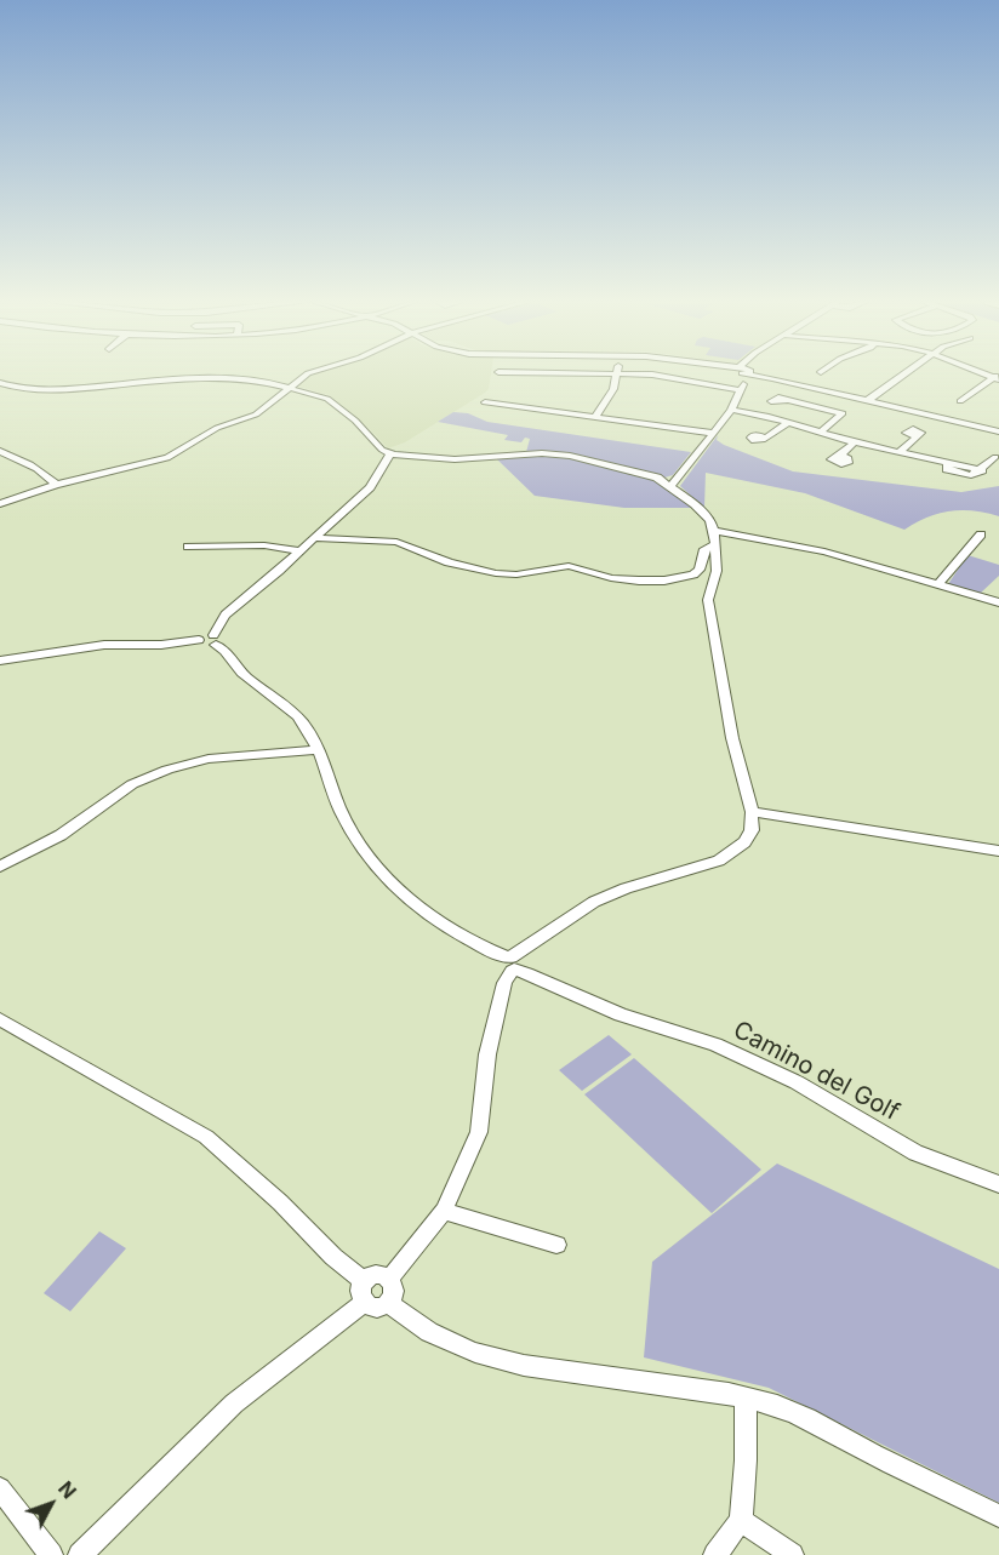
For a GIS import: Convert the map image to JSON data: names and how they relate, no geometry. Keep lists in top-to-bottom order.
{
  "streets": {
    "street": ["Camino del Golf"]
  },
  "north": "top right"
}
